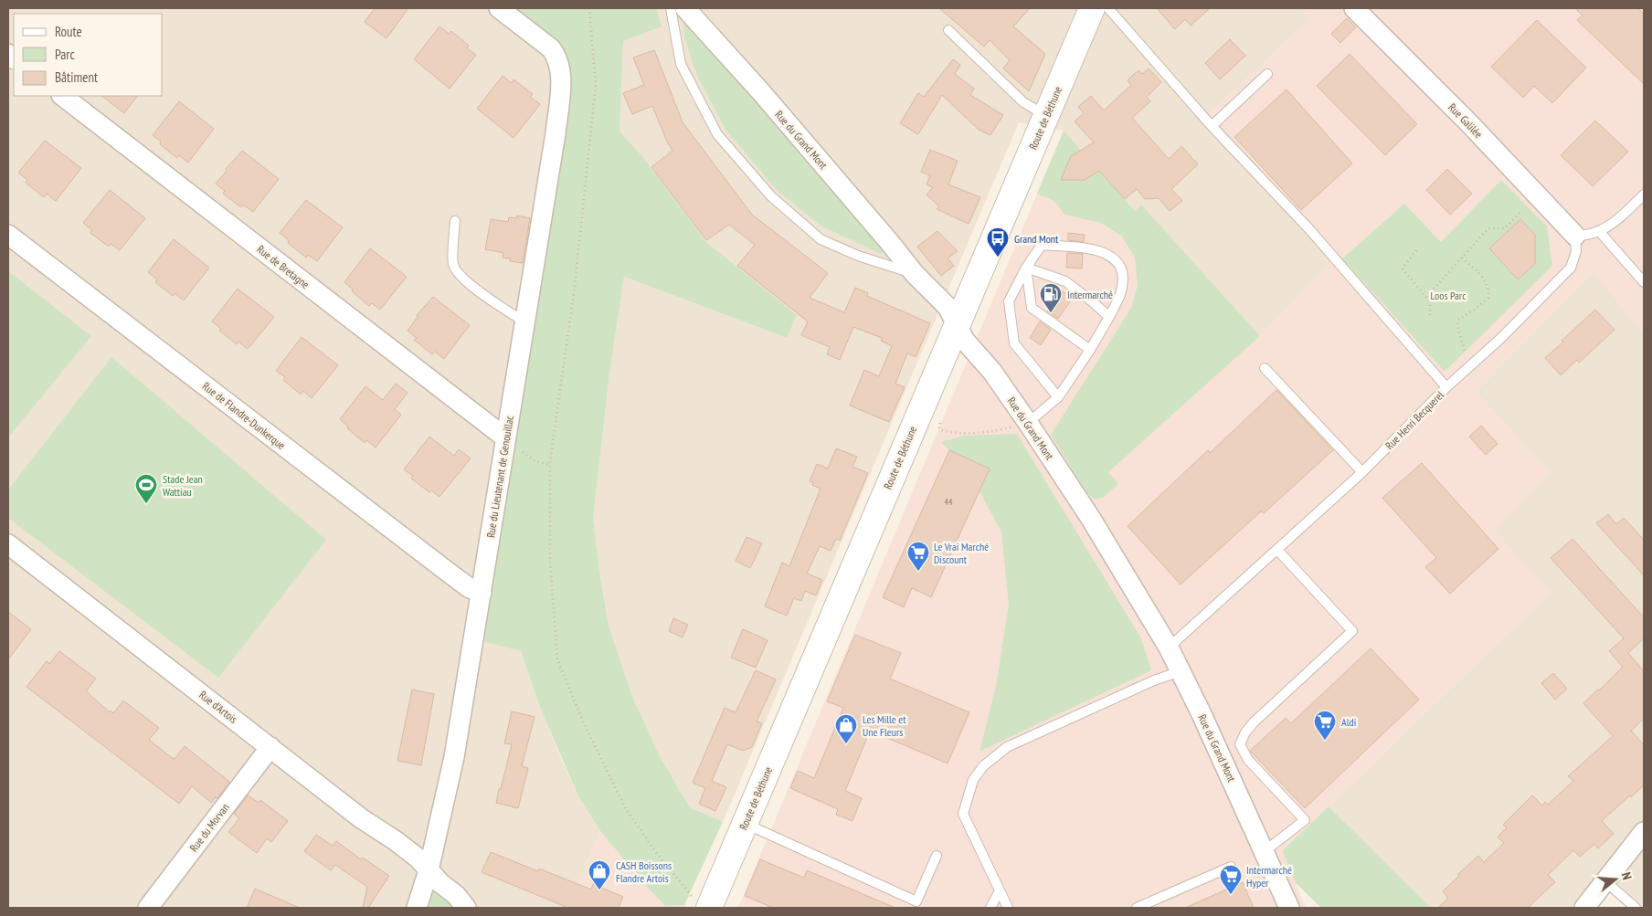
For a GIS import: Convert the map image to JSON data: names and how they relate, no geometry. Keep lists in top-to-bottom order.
{
  "streets": {
    "main road": ["Route de Béthune"],
    "street": [
      "Rue Galilée",
      "Rue du Grand Mont",
      "Rue de Bretagne",
      "Rue de Flandre-Dunkerque",
      "Rue du Lieutenant de Genouillac",
      "Rue d'Artois",
      "Rue du Morvan"
    ],
    "lane": ["Rue Henri Becquerel"]
  },
  "crossings": [
    ["Route de Béthune", "Rue du Grand Mont"],
    ["Rue Galilée", "Rue Henri Becquerel"],
    ["Rue du Grand Mont", "Rue Henri Becquerel"],
    ["Rue de Bretagne", "Rue du Lieutenant de Genouillac"],
    ["Rue de Flandre-Dunkerque", "Rue du Lieutenant de Genouillac"],
    ["Rue du Lieutenant de Genouillac", "Rue d'Artois"],
    ["Rue d'Artois", "Rue du Morvan"]
  ],
  "parks": ["Loos Parc"],
  "places": {
    "bus stop": ["Grand Mont"],
    "fuel station": ["Intermarché"],
    "sports": ["Stade Jean Wattiau"],
    "supermarket": ["Le Vrai Marché Discount", "Aldi", "Intermarché Hyper"],
    "shop": ["Les Mille et Une Fleurs", "CASH Boissons Flandre Artois"]
  },
  "house_numbers": ["44"],
  "legend": ["Route", "Parc", "Bâtiment"],
  "north": "right"
}
